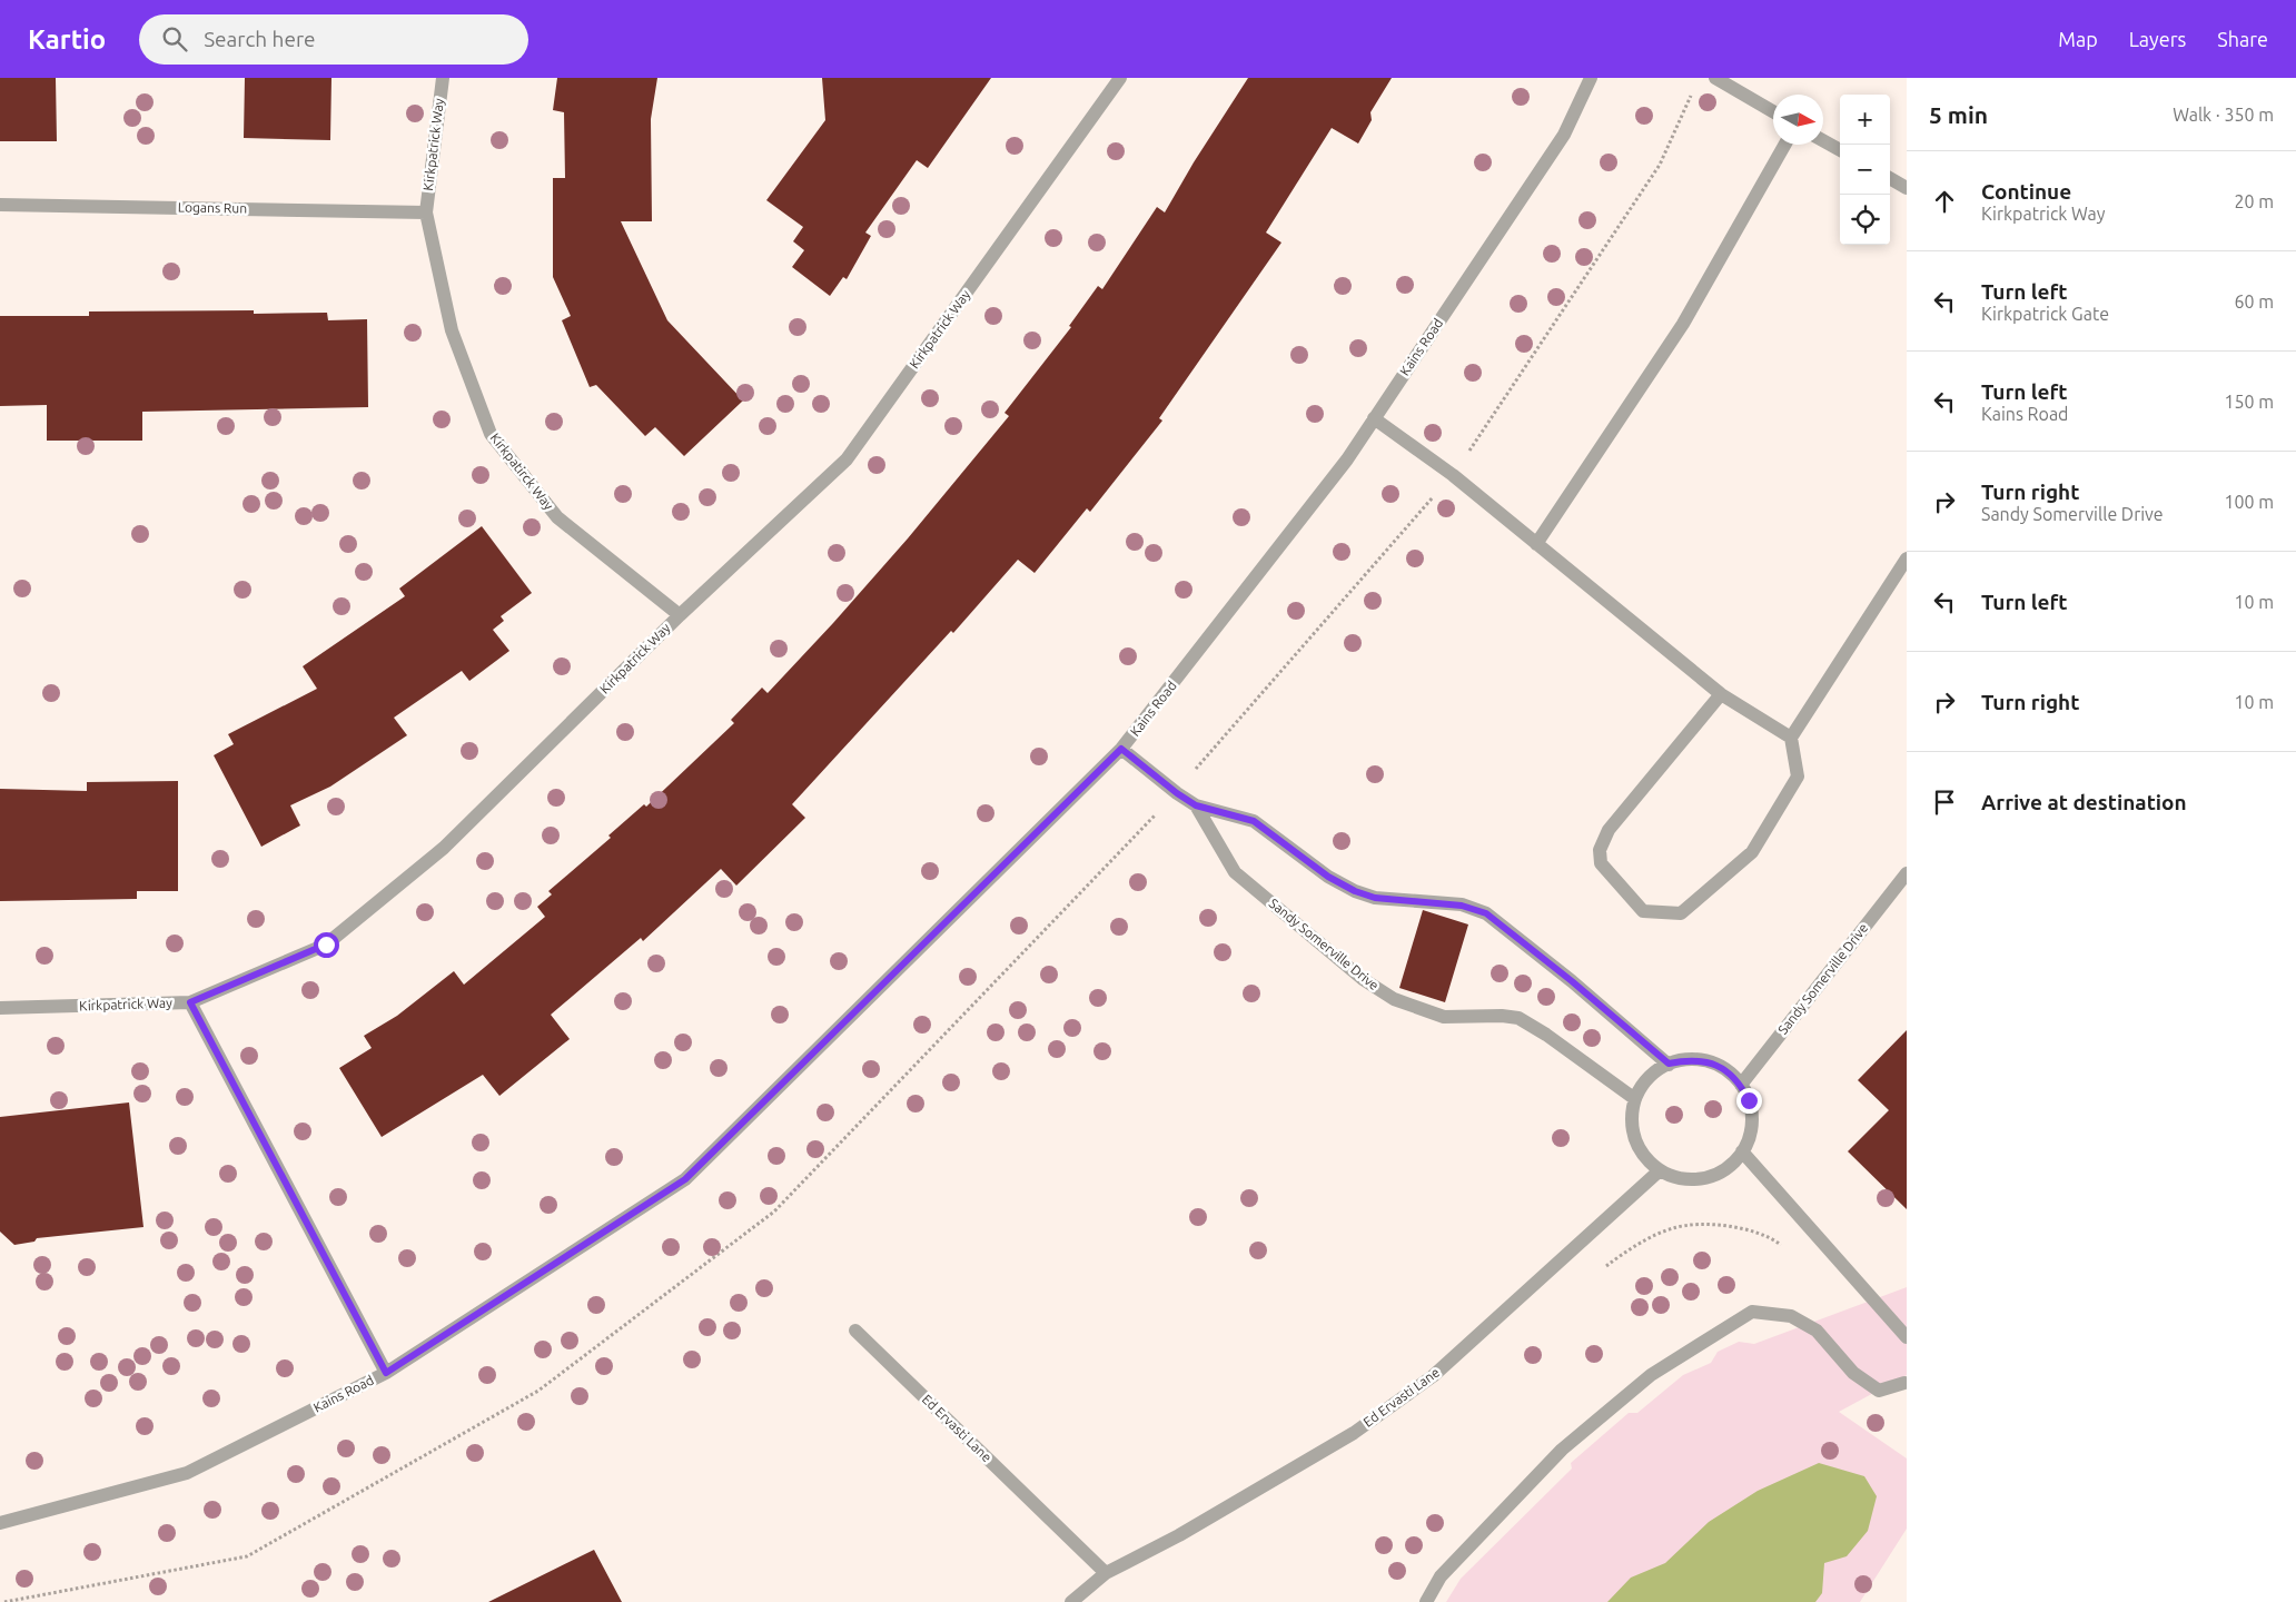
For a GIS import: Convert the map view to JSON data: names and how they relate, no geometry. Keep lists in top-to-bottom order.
{
  "streets": {
    "street": [
      "Kirkpatrick Way",
      "Logans Run",
      "Kains Road",
      "Kirkpatirck Way",
      "Sandy Somerville Drive",
      "Ed Ervasti Lane"
    ]
  },
  "crossings": [
    ["Kirkpatrick Way", "Logans Run"],
    ["Kirkpatrick Way", "Kirkpatirck Way"],
    ["Logans Run", "Kirkpatirck Way"],
    ["Kains Road", "Sandy Somerville Drive"],
    ["Sandy Somerville Drive", "Ed Ervasti Lane"]
  ],
  "north": "right",
  "page": {
    "header": "Kartio",
    "search": "Search here",
    "nav": ["Map", "Layers", "Share"],
    "heading": ["5 min", "Walk · 350 m"],
    "map_buttons": ["+", "−"],
    "list": [
      ["Continue", "Kirkpatrick Way", "20 m"],
      ["Turn left", "Kirkpatrick Gate", "60 m"],
      ["Turn left", "Kains Road", "150 m"],
      ["Turn right", "Sandy Somerville Drive", "100 m"],
      ["Turn left", "10 m"],
      ["Turn right", "10 m"],
      "Arrive at destination"
    ]
  }
}
